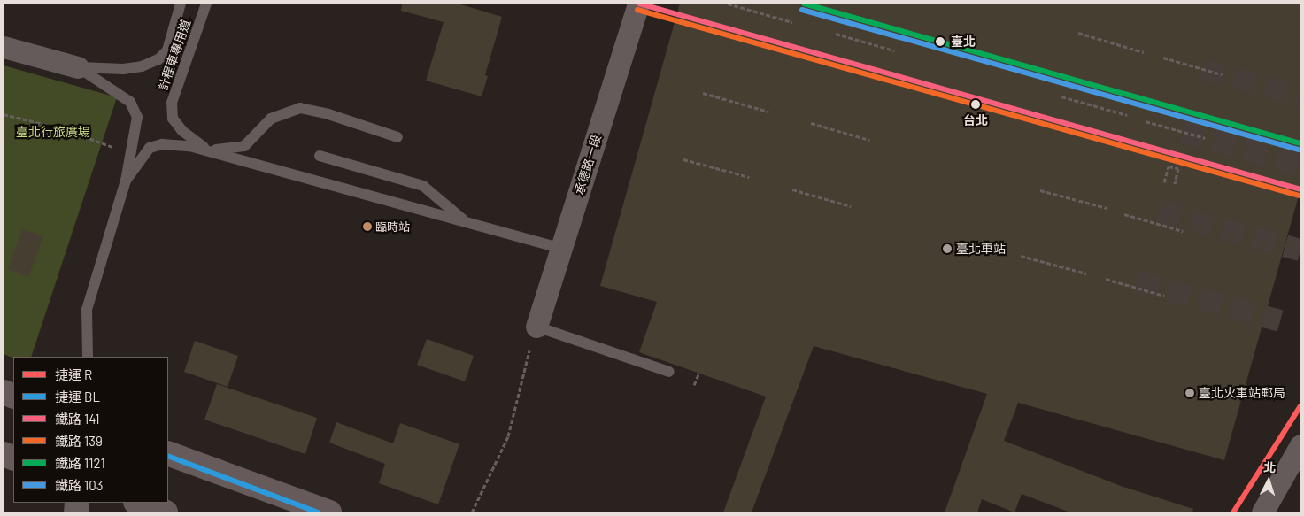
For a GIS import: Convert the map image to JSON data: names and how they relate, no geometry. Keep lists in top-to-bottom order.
{
  "streets": {
    "street": ["承德路一段"],
    "lane": ["計程車專用道"]
  },
  "parks": ["臺北行旅廣場"],
  "places": [
    "臺北",
    "台北",
    "臨時站",
    "臺北車站",
    "臺北火車站郵局"
  ],
  "lines": [
    "rail line 141",
    "rail line 1121",
    "rail line 139",
    "rail line 103",
    "metro line R",
    "metro line BL"
  ],
  "legend": [
    "捷運 R",
    "捷運 BL",
    "鐵路 141",
    "鐵路 139",
    "鐵路 1121",
    "鐵路 103"
  ],
  "north": "top"
}
